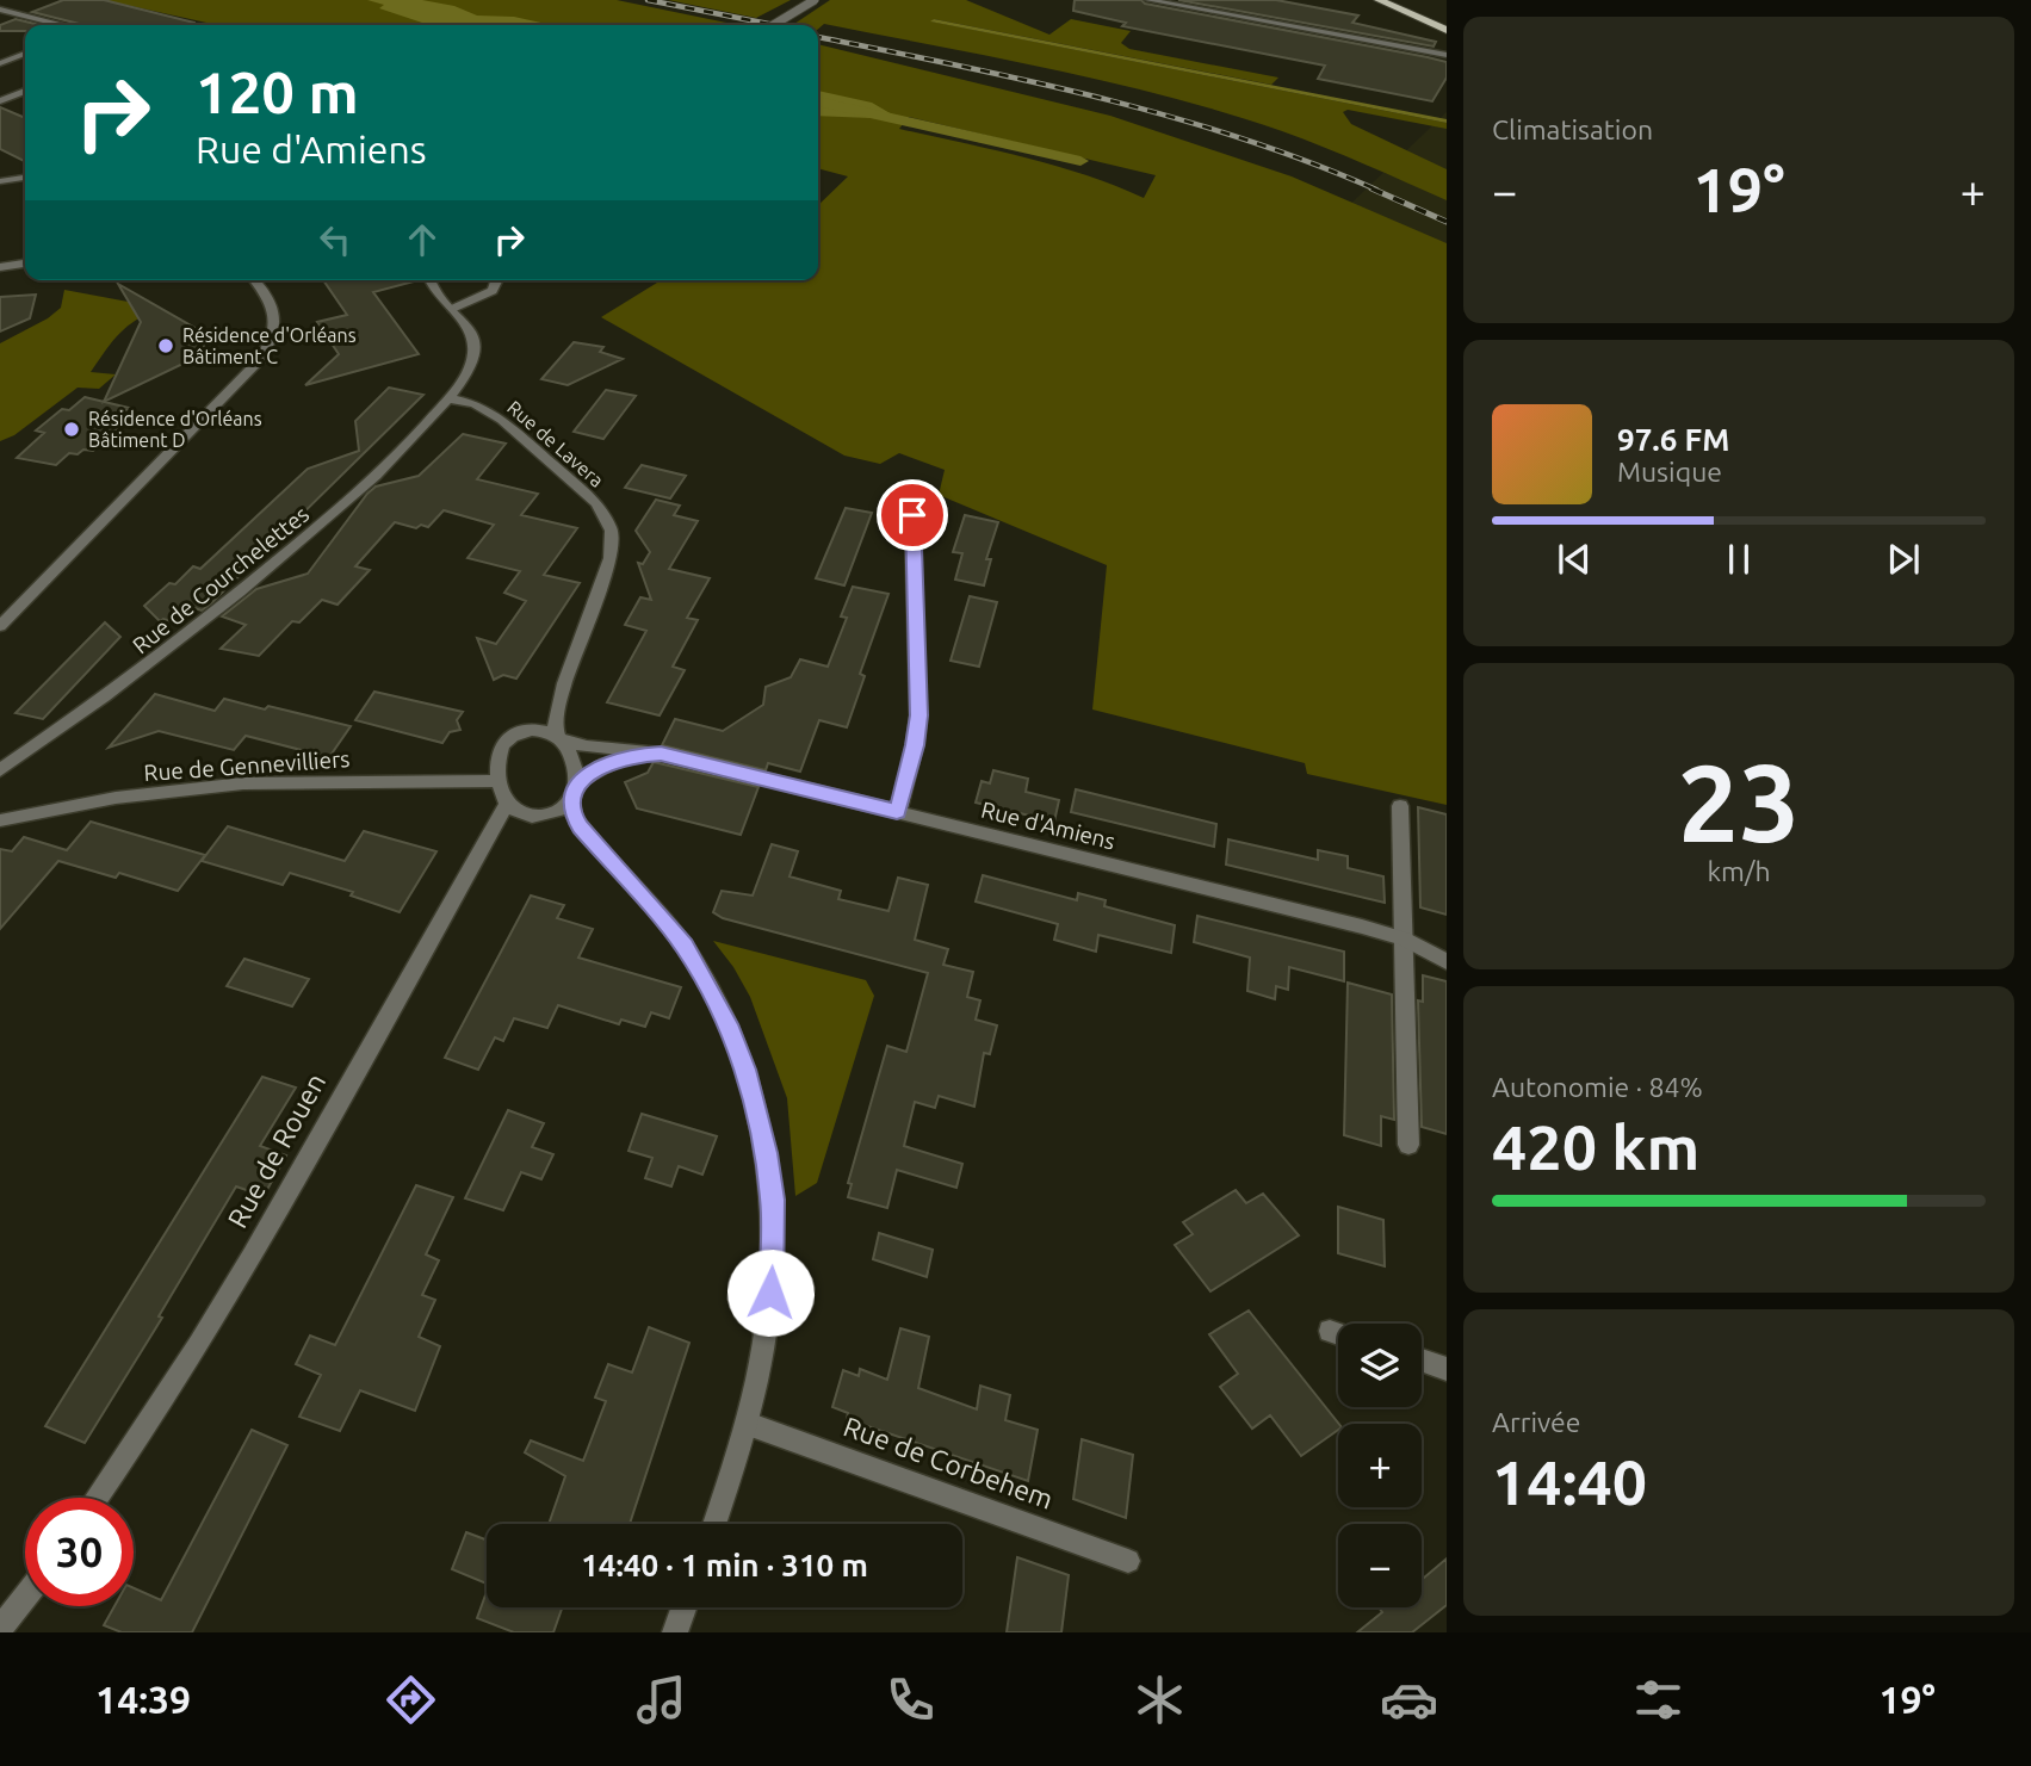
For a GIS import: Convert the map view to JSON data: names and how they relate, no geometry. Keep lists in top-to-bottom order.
{
  "streets": {
    "street": [
      "Rue de Lavera",
      "Rue de Courchelettes",
      "Rue de Gennevilliers",
      "Rue d'Amiens",
      "Rue de Rouen",
      "Rue de Corbehem"
    ]
  },
  "crossings": [
    ["Rue de Lavera", "Rue de Courchelettes"],
    ["Rue de Lavera", "Rue de Gennevilliers"],
    ["Rue de Lavera", "Rue d'Amiens"],
    ["Rue de Lavera", "Rue de Rouen"],
    ["Rue de Gennevilliers", "Rue d'Amiens"],
    ["Rue de Gennevilliers", "Rue de Rouen"],
    ["Rue d'Amiens", "Rue de Rouen"]
  ],
  "places": ["Résidence d'Orléans Bâtiment C", "Résidence d'Orléans Bâtiment D"],
  "page": {
    "tile": [
      "Climatisation",
      ["23", "km/h"],
      ["Autonomie · 84%", "420 km"],
      ["Arrivée", "14:40"]
    ],
    "turn": ["120 m", "Rue d'Amiens"],
    "heat": ["−", "19°", "+"],
    "song": ["97.6 FM", "Musique"],
    "map_buttons": ["+", "−"],
    "limit": "30",
    "trip": "14:40 · 1 min · 310 m",
    "tabs": ["14:39", "19°"]
  }
}
